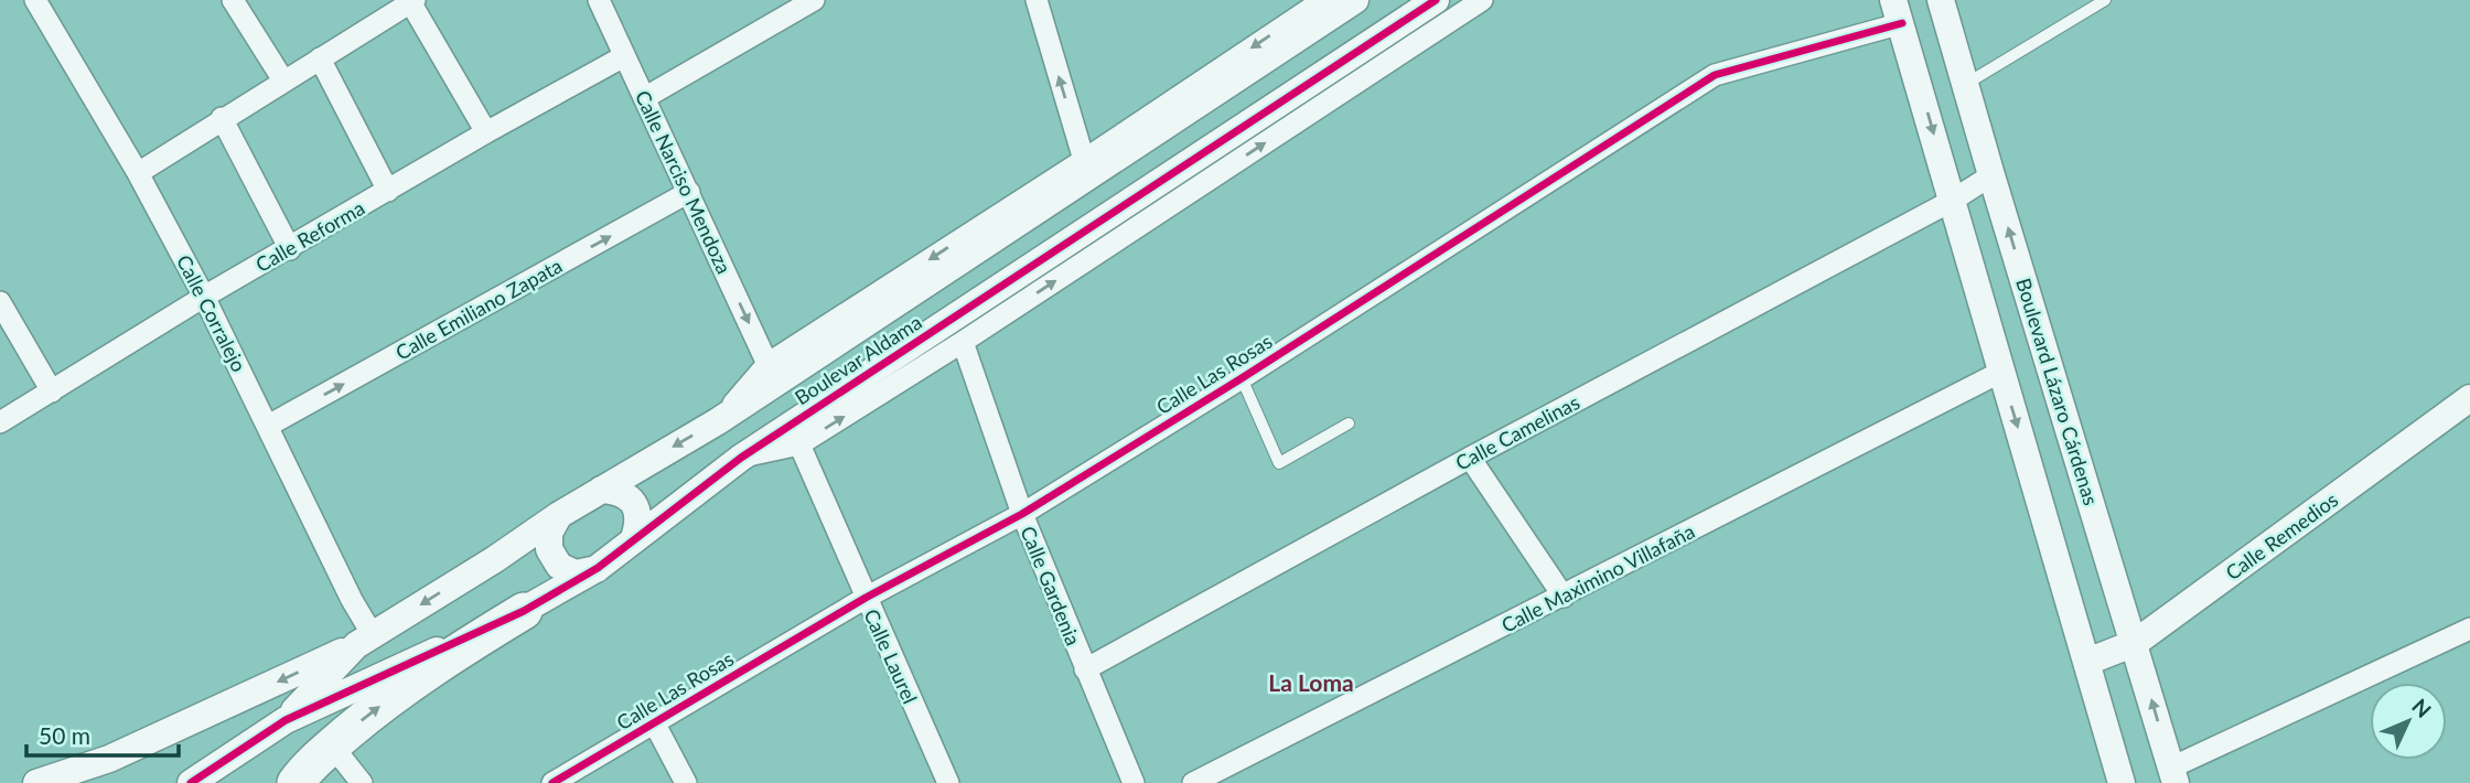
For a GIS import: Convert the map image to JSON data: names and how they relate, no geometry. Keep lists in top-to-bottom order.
{
  "streets": {
    "street": [
      "Calle Narciso Mendoza",
      "Calle Reforma",
      "Calle Emiliano Zapata",
      "Calle Corralejo",
      "Boulevar Aldama",
      "Calle Las Rosas",
      "Boulevard Lázaro Cárdenas",
      "Calle Camelinas",
      "Calle Remedios",
      "Calle Maximino Villafaña",
      "Calle Gardenia",
      "Calle Laurel"
    ]
  },
  "crossings": [
    ["Calle Narciso Mendoza", "Calle Reforma"],
    ["Calle Narciso Mendoza", "Calle Emiliano Zapata"],
    ["Calle Narciso Mendoza", "Boulevar Aldama"],
    ["Calle Reforma", "Calle Corralejo"],
    ["Calle Emiliano Zapata", "Calle Corralejo"],
    ["Calle Corralejo", "Boulevar Aldama"],
    ["Calle Las Rosas", "Calle Gardenia"],
    ["Calle Las Rosas", "Calle Laurel"],
    ["Boulevard Lázaro Cárdenas", "Calle Camelinas"],
    ["Boulevard Lázaro Cárdenas", "Calle Remedios"],
    ["Calle Camelinas", "Calle Gardenia"]
  ],
  "one_way": ["Calle Narciso Mendoza", "Calle Emiliano Zapata"],
  "districts": ["La Loma"],
  "scale_bar": "50 m",
  "north": "top right"
}
